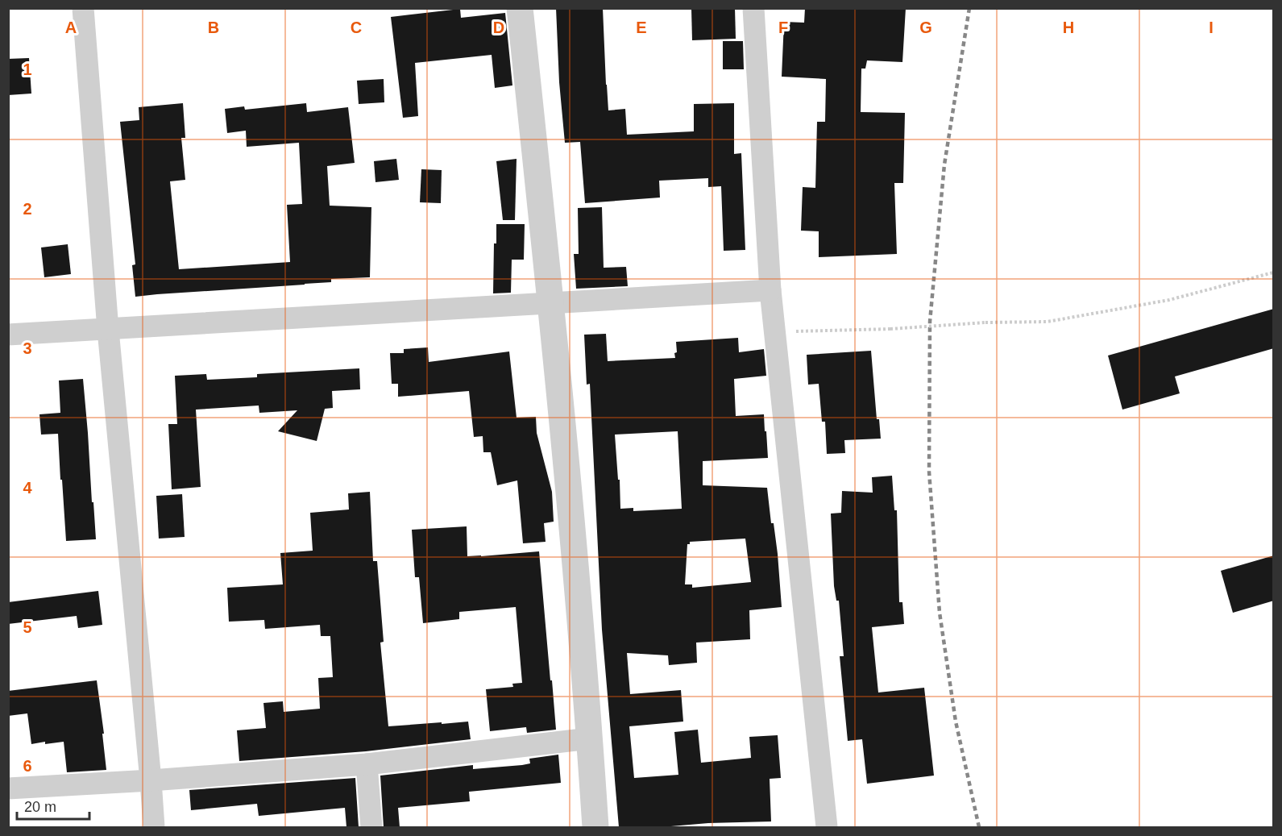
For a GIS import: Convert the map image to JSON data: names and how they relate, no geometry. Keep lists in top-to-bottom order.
{
  "scale_bar": "20 m",
  "grid": {
    "columns": [
      "A",
      "B",
      "C",
      "D",
      "E",
      "F",
      "G",
      "H",
      "I"
    ],
    "rows": [
      "1",
      "2",
      "3",
      "4",
      "5",
      "6"
    ]
  }
}
